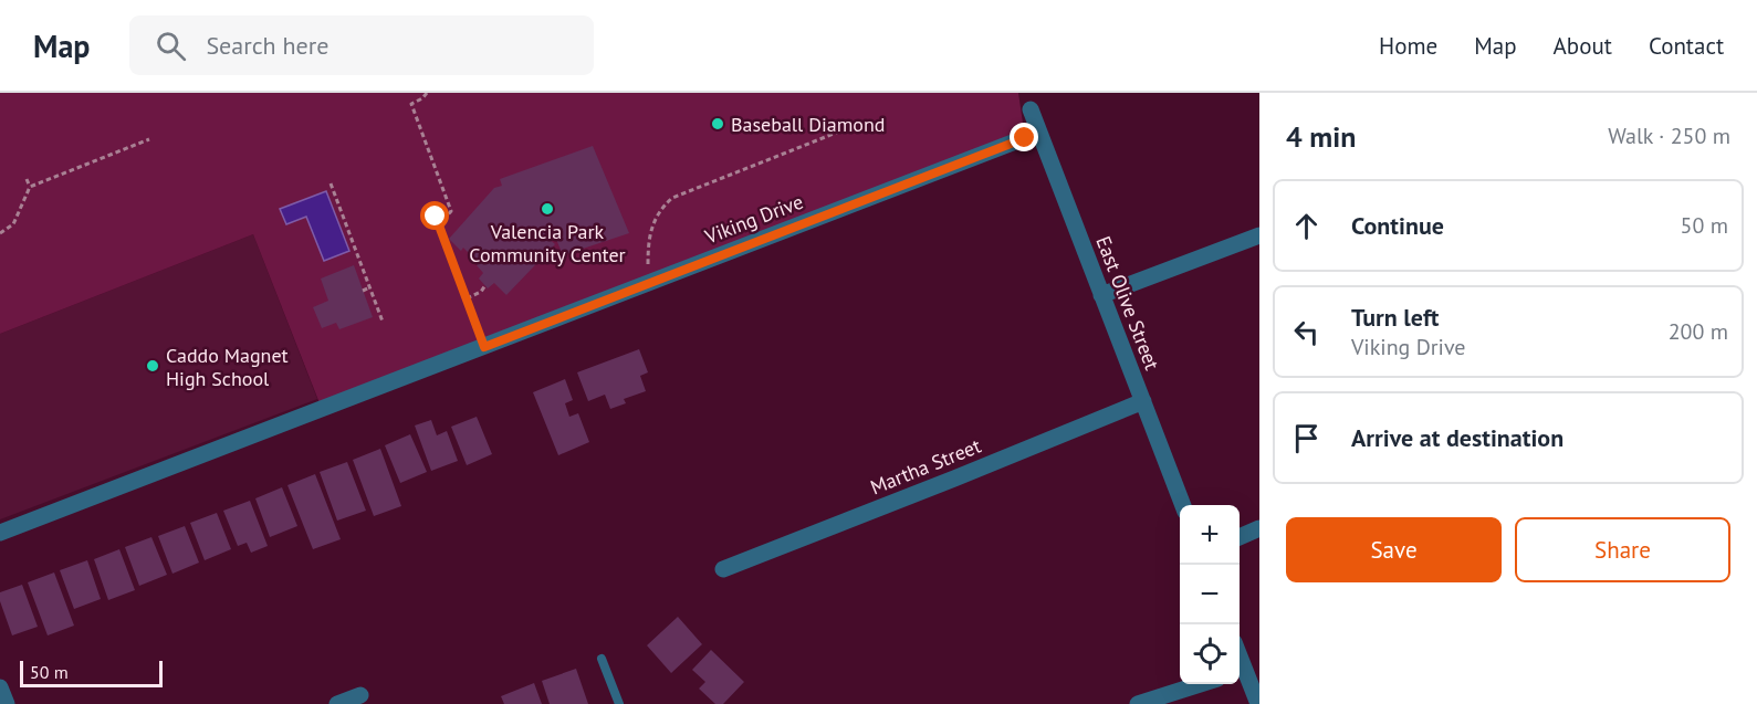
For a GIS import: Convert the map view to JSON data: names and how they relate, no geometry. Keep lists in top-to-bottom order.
{
  "streets": {
    "street": ["Viking Drive", "East Olive Street", "Martha Street"]
  },
  "crossings": [
    ["Viking Drive", "East Olive Street"],
    ["East Olive Street", "Martha Street"]
  ],
  "places": ["Baseball Diamond", "Valencia Park Community Center", "Caddo Magnet High School"],
  "scale_bar": "50 m",
  "page": {
    "header": "Map",
    "search": "Search here",
    "nav": [
      "Home",
      "Map",
      "About",
      "Contact"
    ],
    "heading": ["4 min", "Walk · 250 m"],
    "list": [
      ["Continue", "50 m"],
      ["Turn left", "Viking Drive", "200 m"],
      "Arrive at destination"
    ],
    "buttons": ["Save", "Share"],
    "map_buttons": ["+", "−"],
    "scale": "50 m"
  }
}
